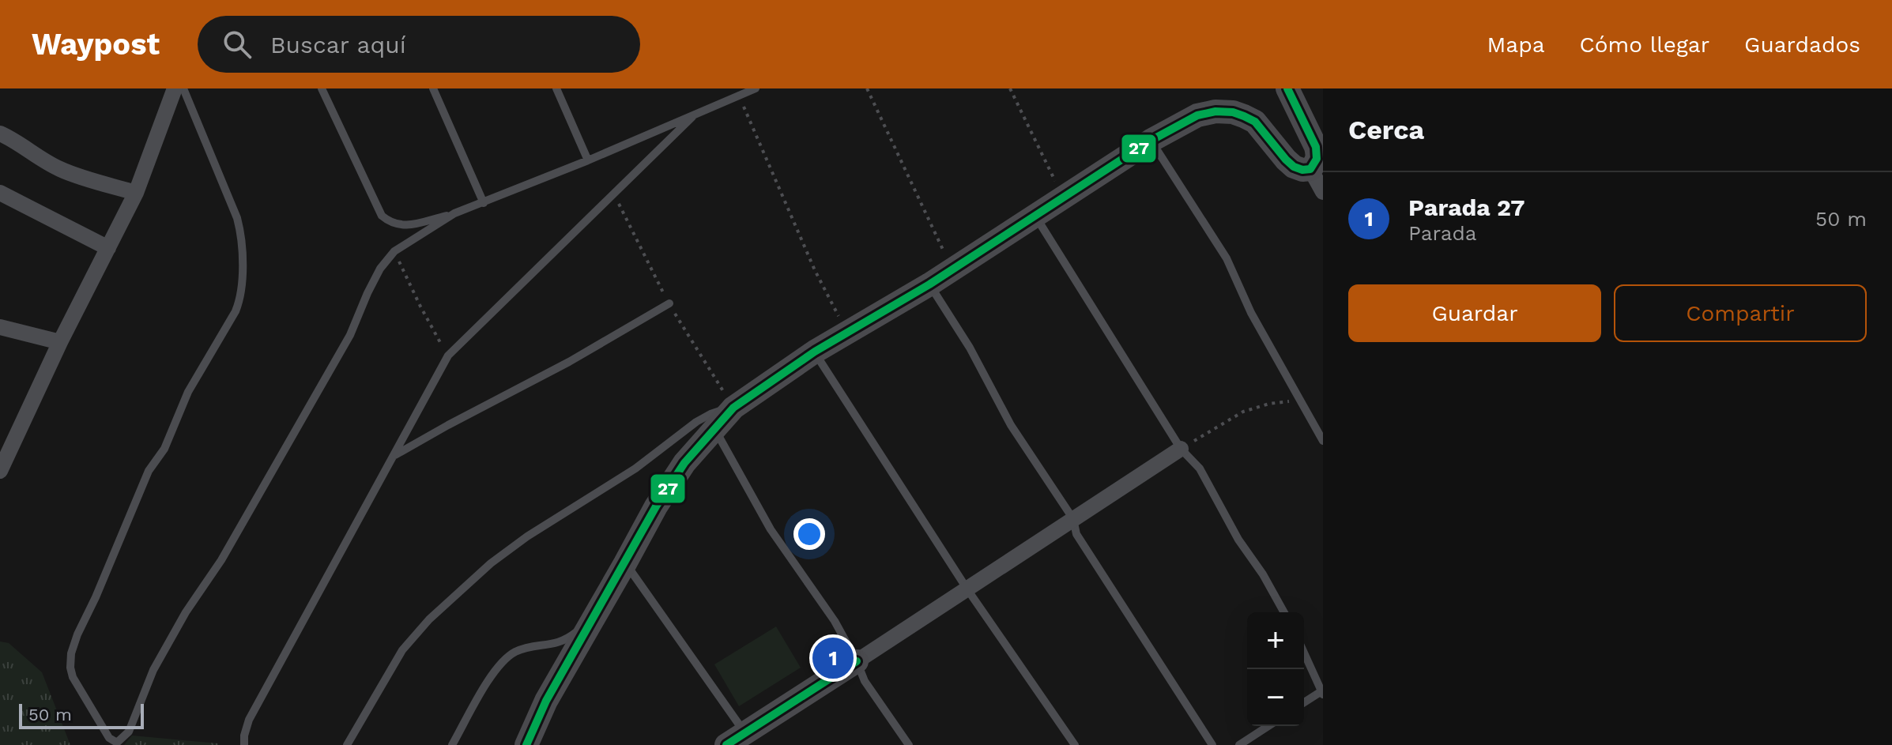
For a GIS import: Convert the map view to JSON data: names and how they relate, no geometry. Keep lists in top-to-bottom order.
{
  "lines": ["transit line 27"],
  "scale_bar": "50 m",
  "page": {
    "header": "Waypost",
    "search": "Buscar aquí",
    "nav": ["Mapa", "Cómo llegar", "Guardados"],
    "heading": "Cerca",
    "list": [
      {
        "mark": "1",
        "name": "Parada 27",
        "note": "Parada",
        "value": "50 m"
      }
    ],
    "buttons": ["Guardar", "Compartir"],
    "map_buttons": ["+", "−"],
    "pins": "1",
    "scale": "50 m"
  }
}
